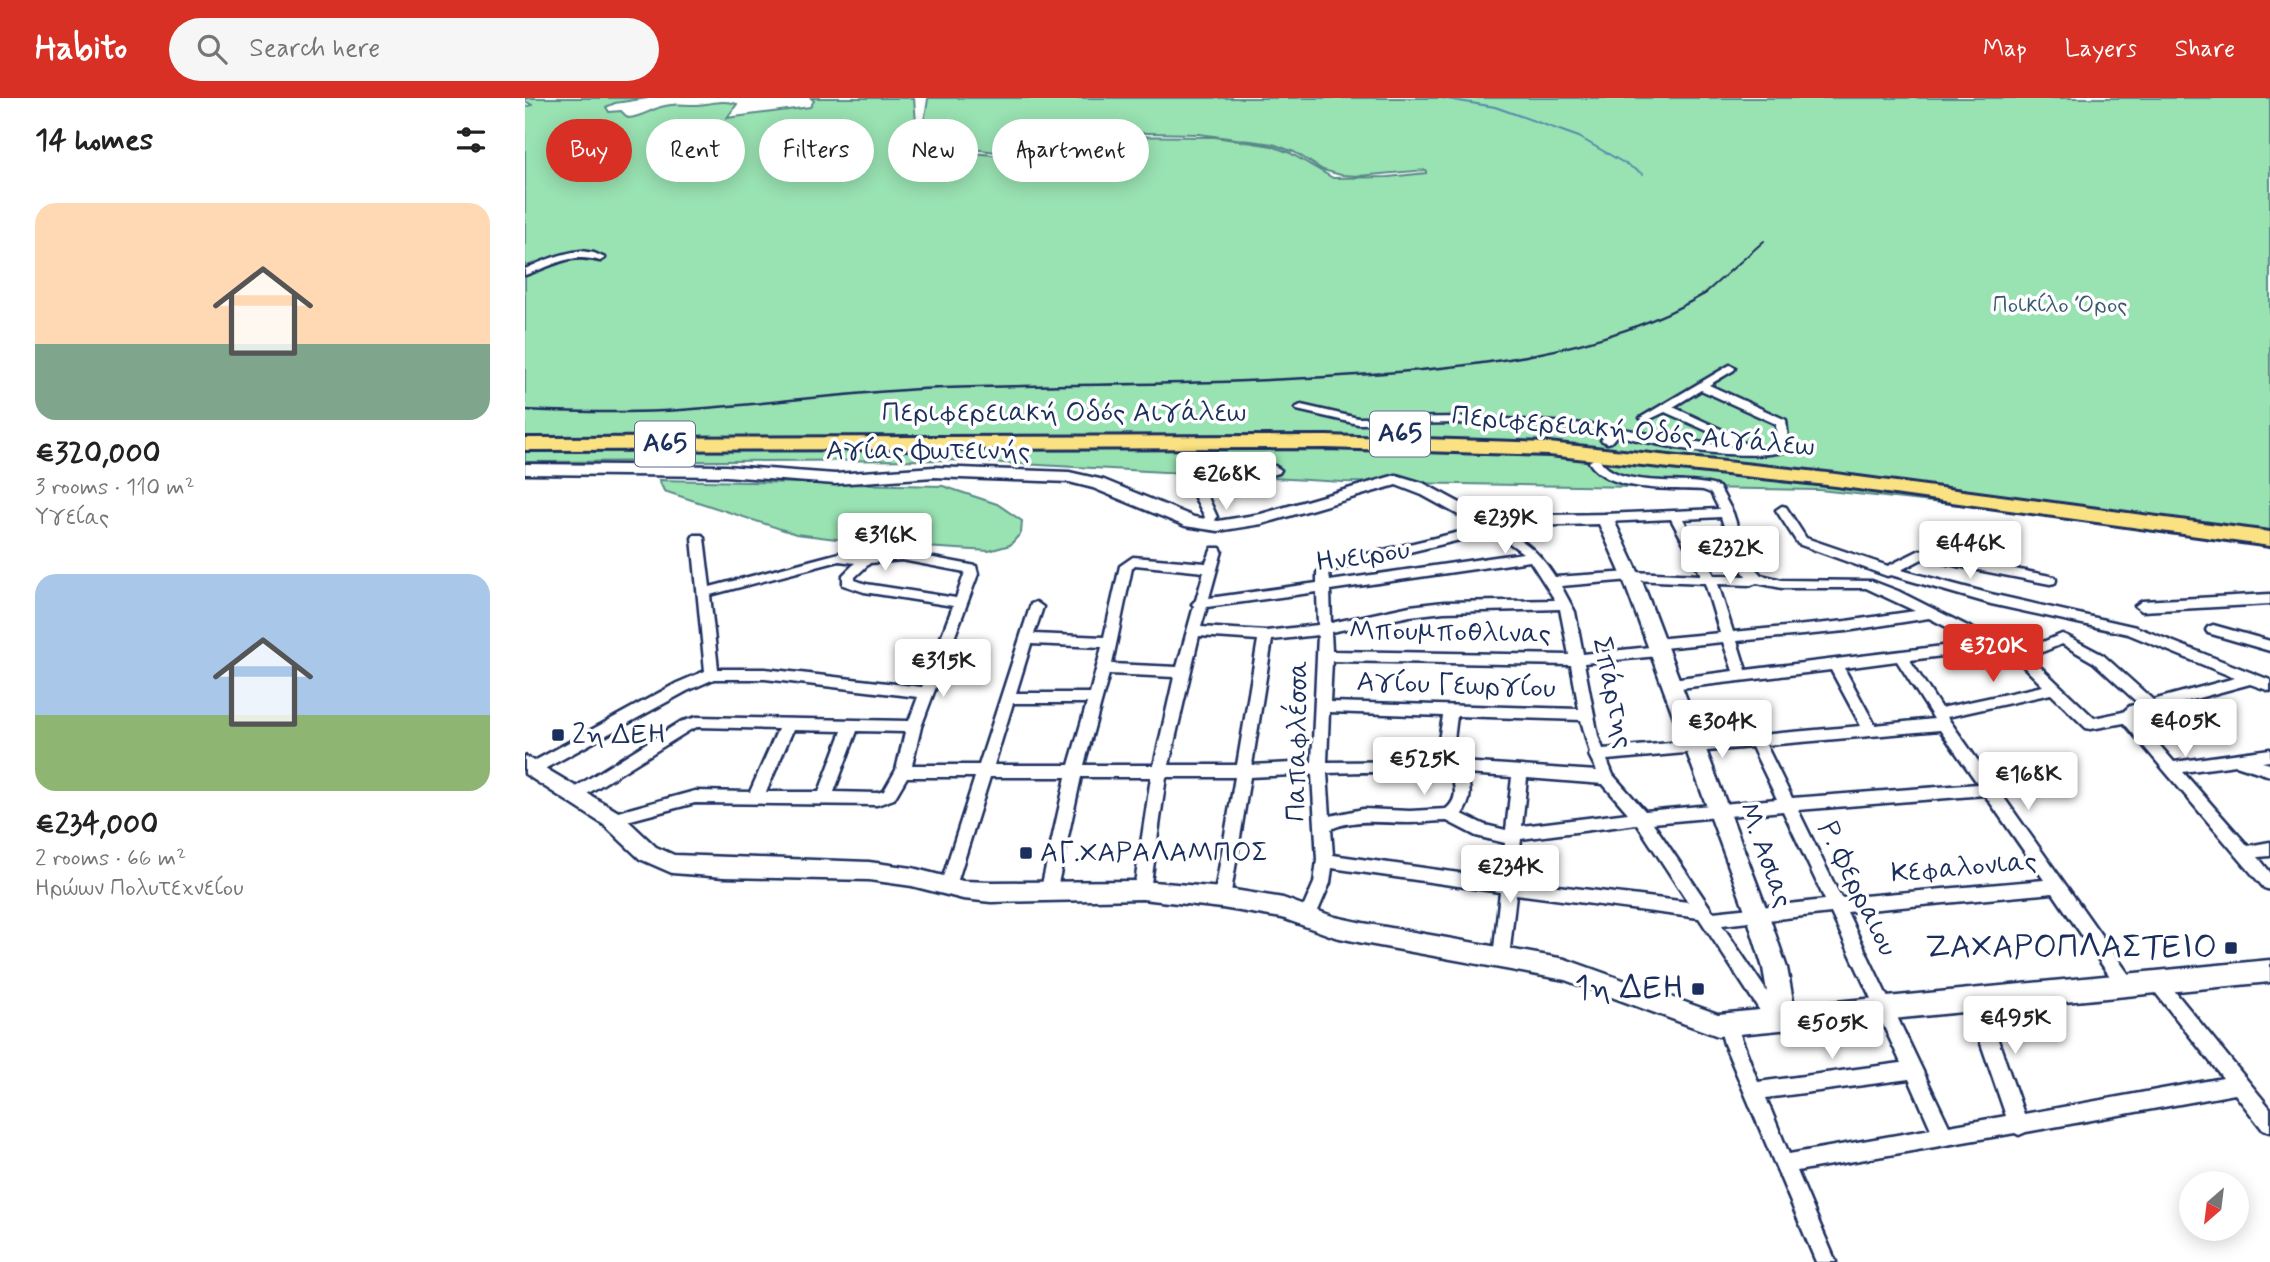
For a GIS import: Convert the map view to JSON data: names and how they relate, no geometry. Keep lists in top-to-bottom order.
{
  "streets": {
    "highway": ["Περιφερειακή Οδός Αιγάλεω", "Α65"],
    "street": [
      "Αγίας Φωτεινής",
      "Ηνειρου",
      "Μπουμποθλινας",
      "Αγίου Γεωργίου",
      "Σπάρτης",
      "Παπαφλέσσα",
      "Μ. Ασιας",
      "Κεφαλονιας",
      "Ρ. Φερραιου"
    ]
  },
  "crossings": [
    ["Αγίας Φωτεινής", "Μ. Ασιας"],
    ["Ηνειρου", "Σπάρτης"],
    ["Ηνειρου", "Παπαφλέσσα"],
    ["Μπουμποθλινας", "Σπάρτης"],
    ["Μπουμποθλινας", "Παπαφλέσσα"],
    ["Μπουμποθλινας", "Μ. Ασιας"],
    ["Αγίου Γεωργίου", "Σπάρτης"],
    ["Αγίου Γεωργίου", "Παπαφλέσσα"],
    ["Σπάρτης", "Παπαφλέσσα"],
    ["Σπάρτης", "Μ. Ασιας"],
    ["Σπάρτης", "Κεφαλονιας"],
    ["Παπαφλέσσα", "Κεφαλονιας"],
    ["Μ. Ασιας", "Κεφαλονιας"],
    ["Κεφαλονιας", "Ρ. Φερραιου"]
  ],
  "parks": ["Ποικίλο Όρος"],
  "places": {
    "transit": [
      "2η ΔΕΗ",
      "ΑΓ.ΧΑΡΑΛΑΜΠΟΣ",
      "ΖΑΧΑΡΟΠΛΑΣΤΕΙΟ",
      "1η ΔΕΗ"
    ]
  },
  "north": "bottom left",
  "page": {
    "header": "Habito",
    "search": "Search here",
    "nav": ["Map", "Layers", "Share"],
    "heading": "14 homes",
    "chip": [
      "Buy",
      "Rent",
      "Filters",
      "New",
      "Apartment"
    ],
    "list": [
      {
        "name": "€320,000",
        "note": "3 rooms · 110 m² · Υγείας"
      },
      {
        "name": "€234,000",
        "note": "2 rooms · 66 m² · Ηρώων Πολυτεχνείου"
      }
    ],
    "price": [
      "€268K",
      "€239K",
      "€316K",
      "€446K",
      "€232K",
      "€320K",
      "€315K",
      "€405K",
      "€304K",
      "€525K",
      "€168K",
      "€234K",
      "€495K",
      "€505K"
    ]
  }
}
